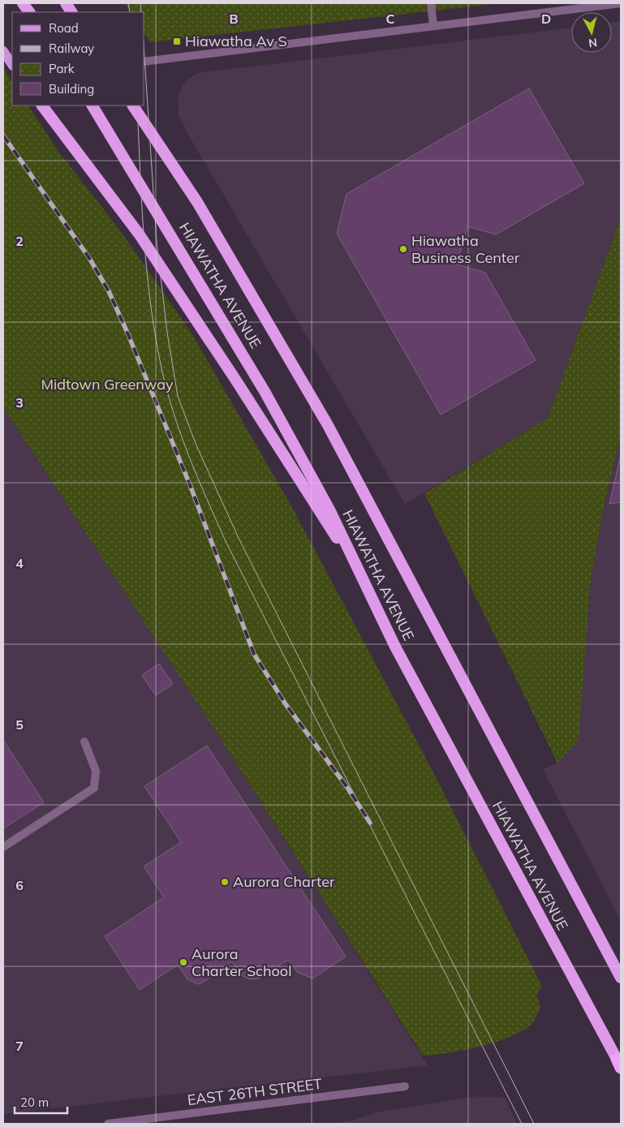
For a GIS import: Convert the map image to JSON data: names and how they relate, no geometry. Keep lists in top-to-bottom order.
{
  "streets": {
    "highway": ["HIAWATHA AVENUE"],
    "street": ["EAST 26TH STREET"]
  },
  "parks": ["Midtown Greenway"],
  "places": {
    "transit": ["Hiawatha Av S"],
    "other": ["Hiawatha Business Center", "Aurora Charter", "Aurora Charter School"]
  },
  "legend": [
    "Road",
    "Railway",
    "Park",
    "Building"
  ],
  "scale_bar": "20 m",
  "north": "bottom",
  "grid": {
    "columns": ["B", "C", "D"],
    "rows": [
      "2",
      "3",
      "4",
      "5",
      "6",
      "7"
    ]
  }
}
